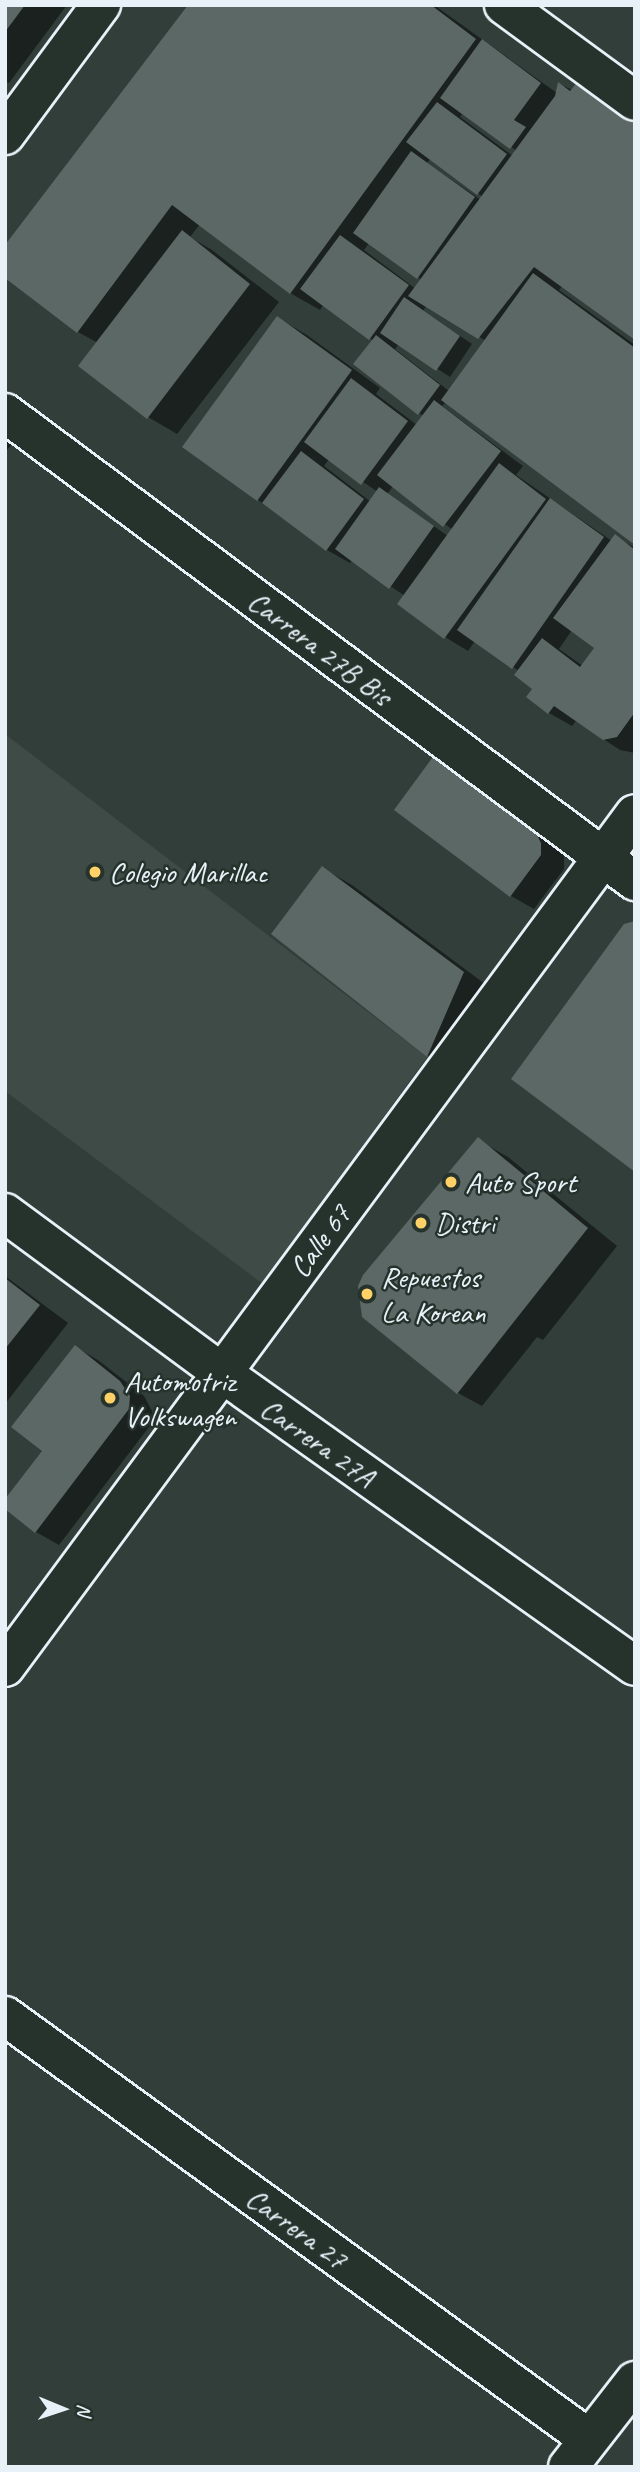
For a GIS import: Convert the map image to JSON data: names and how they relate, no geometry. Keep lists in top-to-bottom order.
{
  "streets": {
    "street": [
      "Carrera 27B Bis",
      "Calle 67",
      "Carrera 27A",
      "Carrera 27"
    ]
  },
  "crossings": [
    ["Carrera 27B Bis", "Calle 67"],
    ["Calle 67", "Carrera 27A"]
  ],
  "places": [
    "Colegio Marillac",
    "Auto Sport",
    "Distri",
    "Repuestos La Korean",
    "Automotriz Volkswagen"
  ],
  "north": "right"
}
